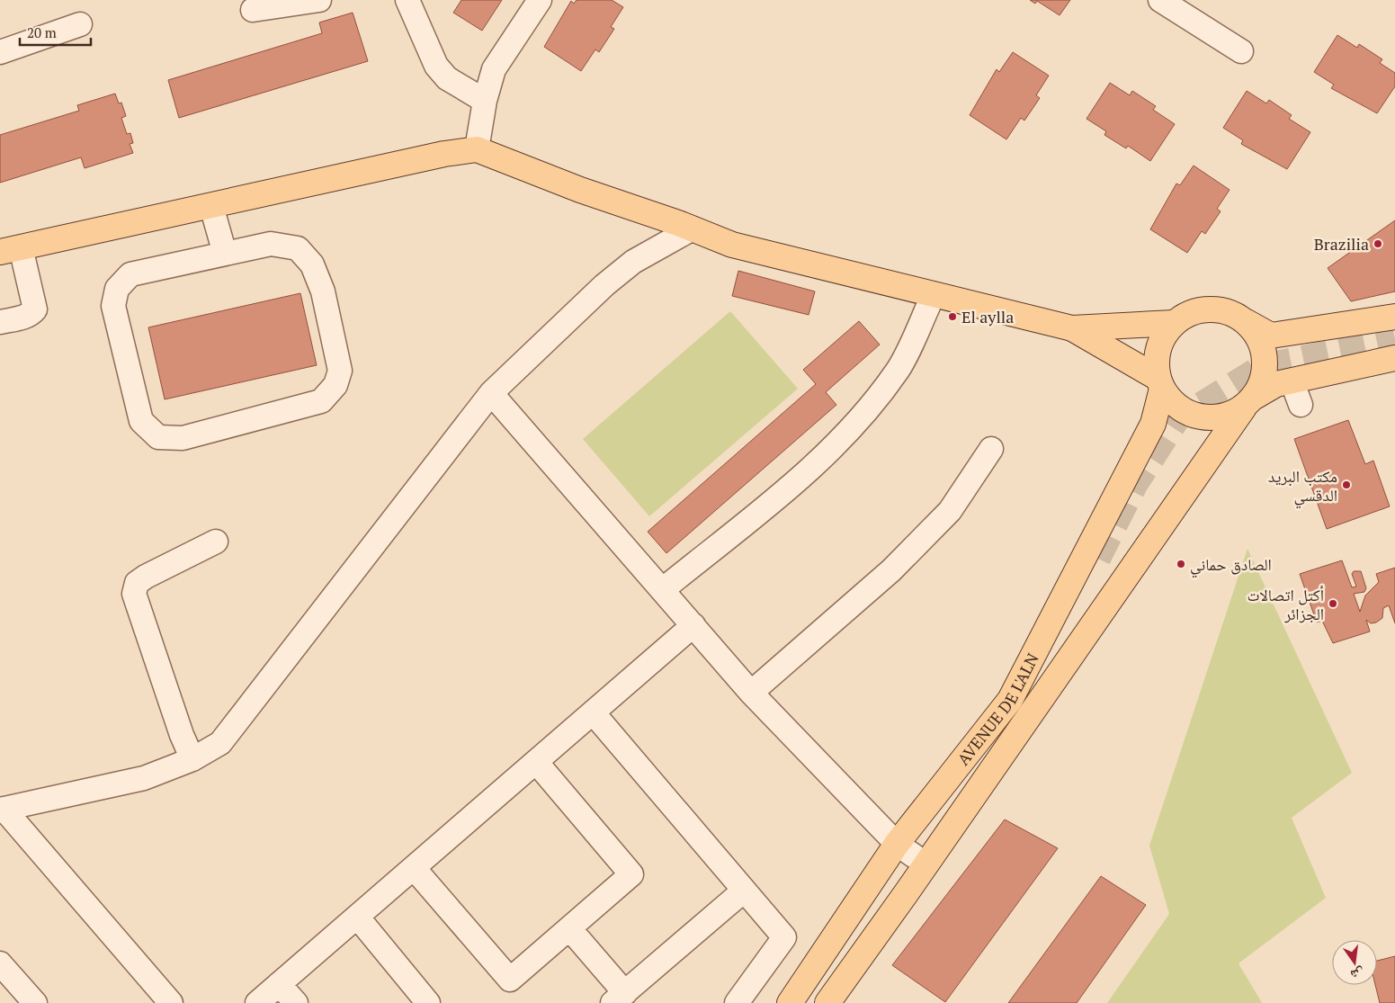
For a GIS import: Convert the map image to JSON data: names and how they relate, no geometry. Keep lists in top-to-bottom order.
{
  "streets": {
    "main road": ["AVENUE DE L'ALN"]
  },
  "places": [
    "Brazilia",
    "El aylla",
    "مكتب البريد الدقسي",
    "الصادق حماني",
    "أكتل اتصالات الجزائر"
  ],
  "scale_bar": "20 m",
  "north": "bottom"
}
